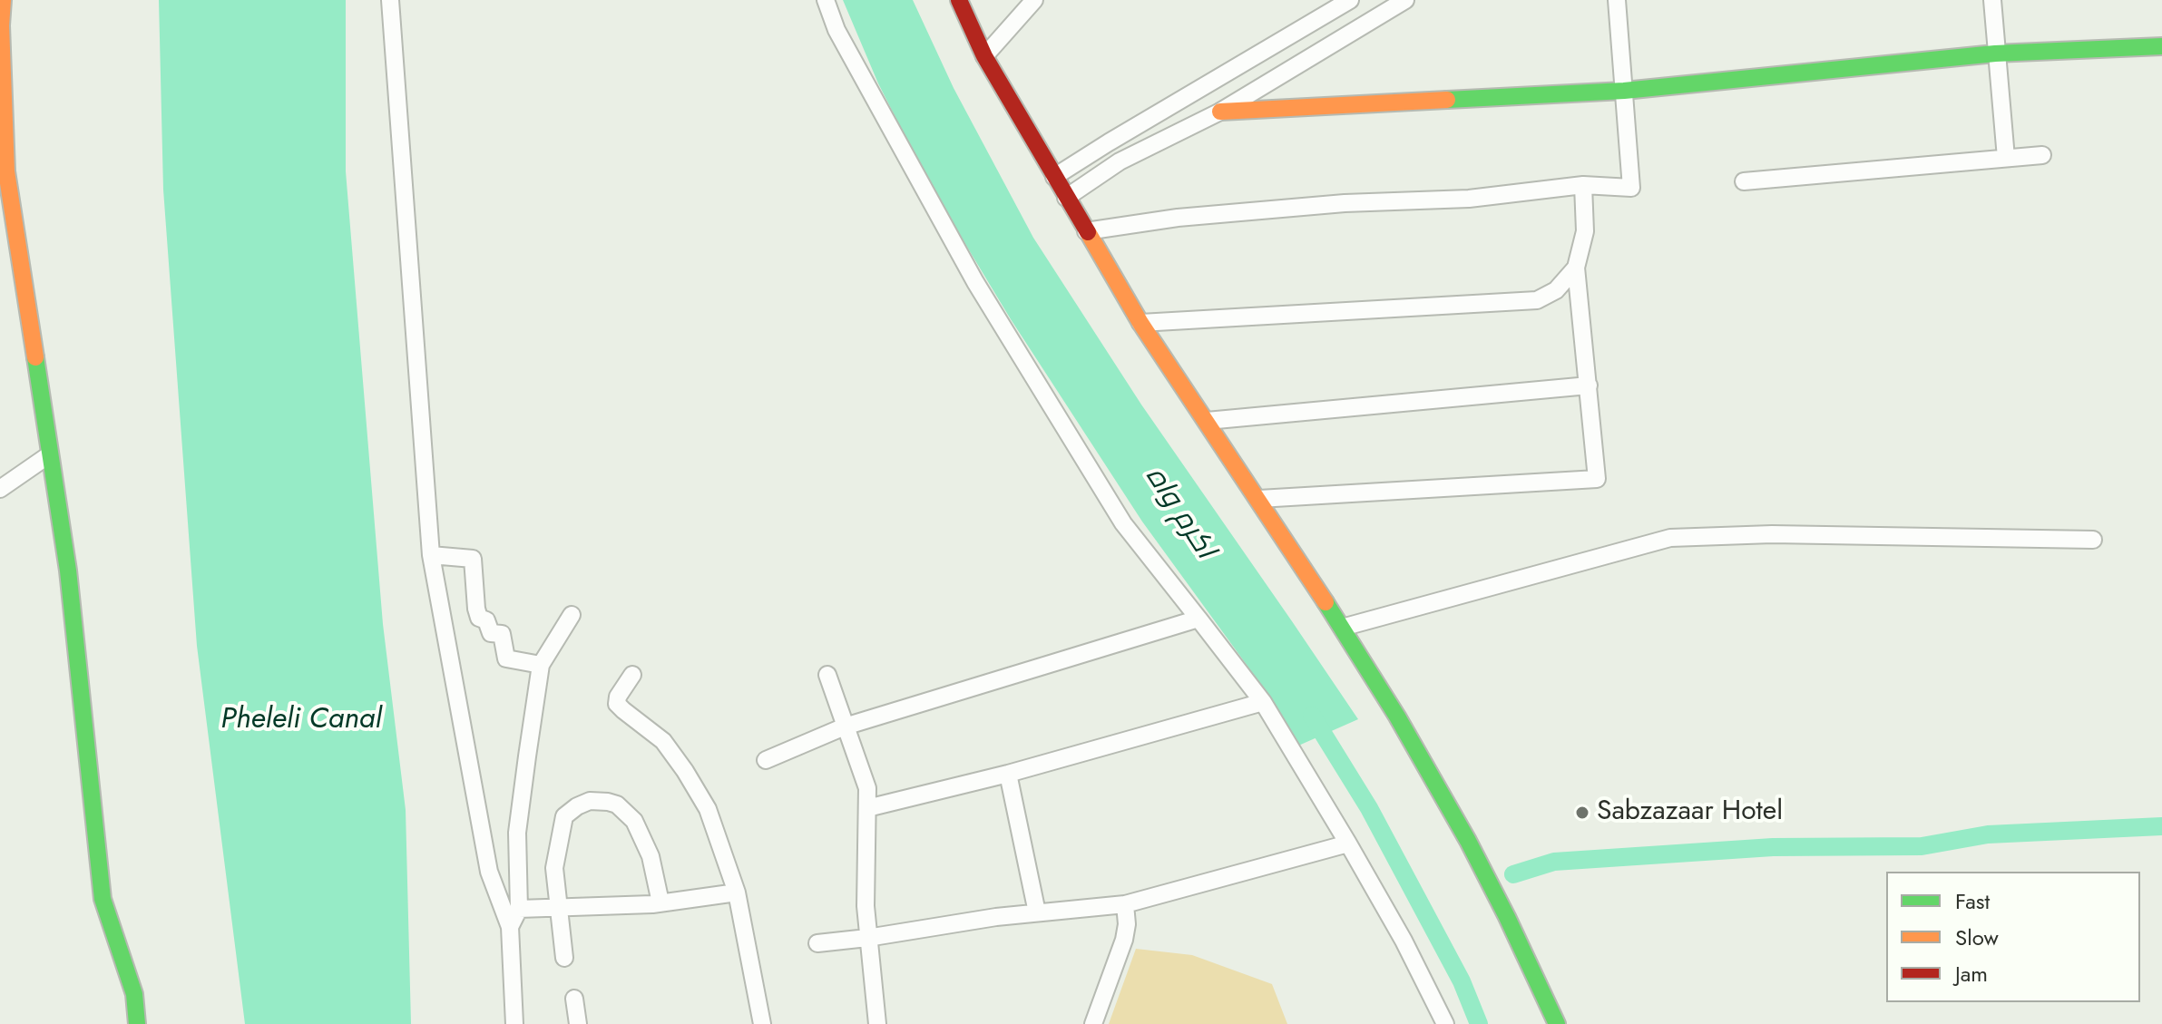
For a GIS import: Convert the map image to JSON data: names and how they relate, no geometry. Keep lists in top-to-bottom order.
{
  "water": ["اکرم واہ", "Pheleli Canal"],
  "places": ["Sabzazaar Hotel"],
  "legend": ["Fast", "Slow", "Jam"]
}
